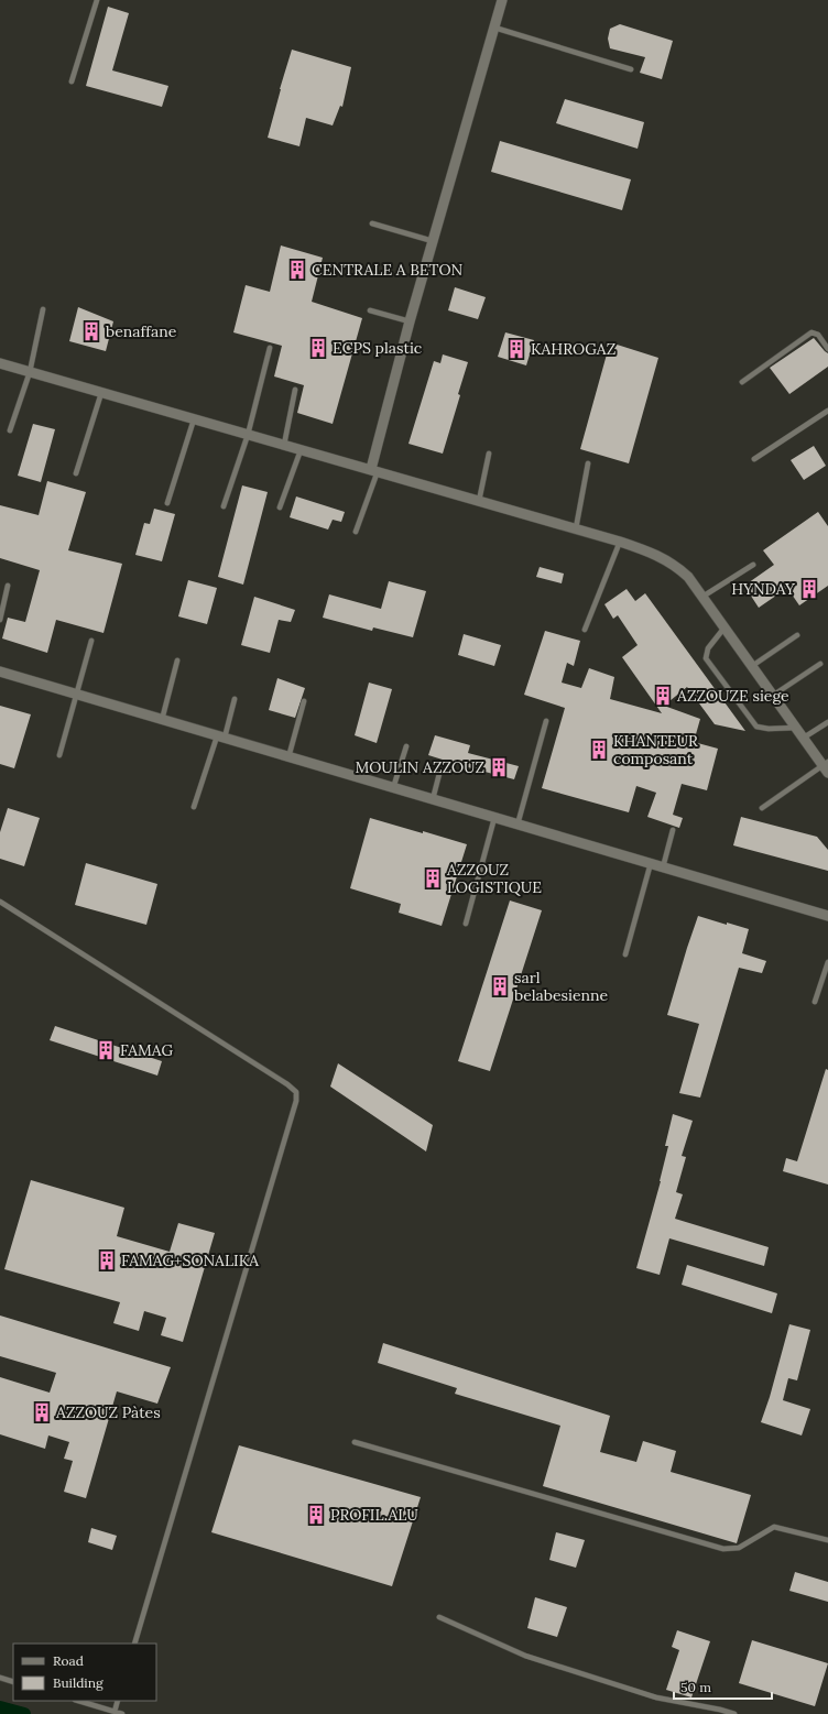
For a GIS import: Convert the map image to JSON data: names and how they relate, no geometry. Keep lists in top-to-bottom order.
{
  "places": {
    "building": [
      "CENTRALE A BETON",
      "benaffane",
      "ECPS plastic",
      "KAHROGAZ",
      "HYNDAY",
      "AZZOUZE siege",
      "KHANTEUR composant",
      "MOULIN AZZOUZ",
      "AZZOUZ LOGISTIQUE",
      "sarl belabesienne",
      "FAMAG",
      "FAMAG+SONALIKA",
      "AZZOUZ Pàtes",
      "PROFIL.ALU"
    ]
  },
  "legend": ["Road", "Building"],
  "scale_bar": "50 m"
}
